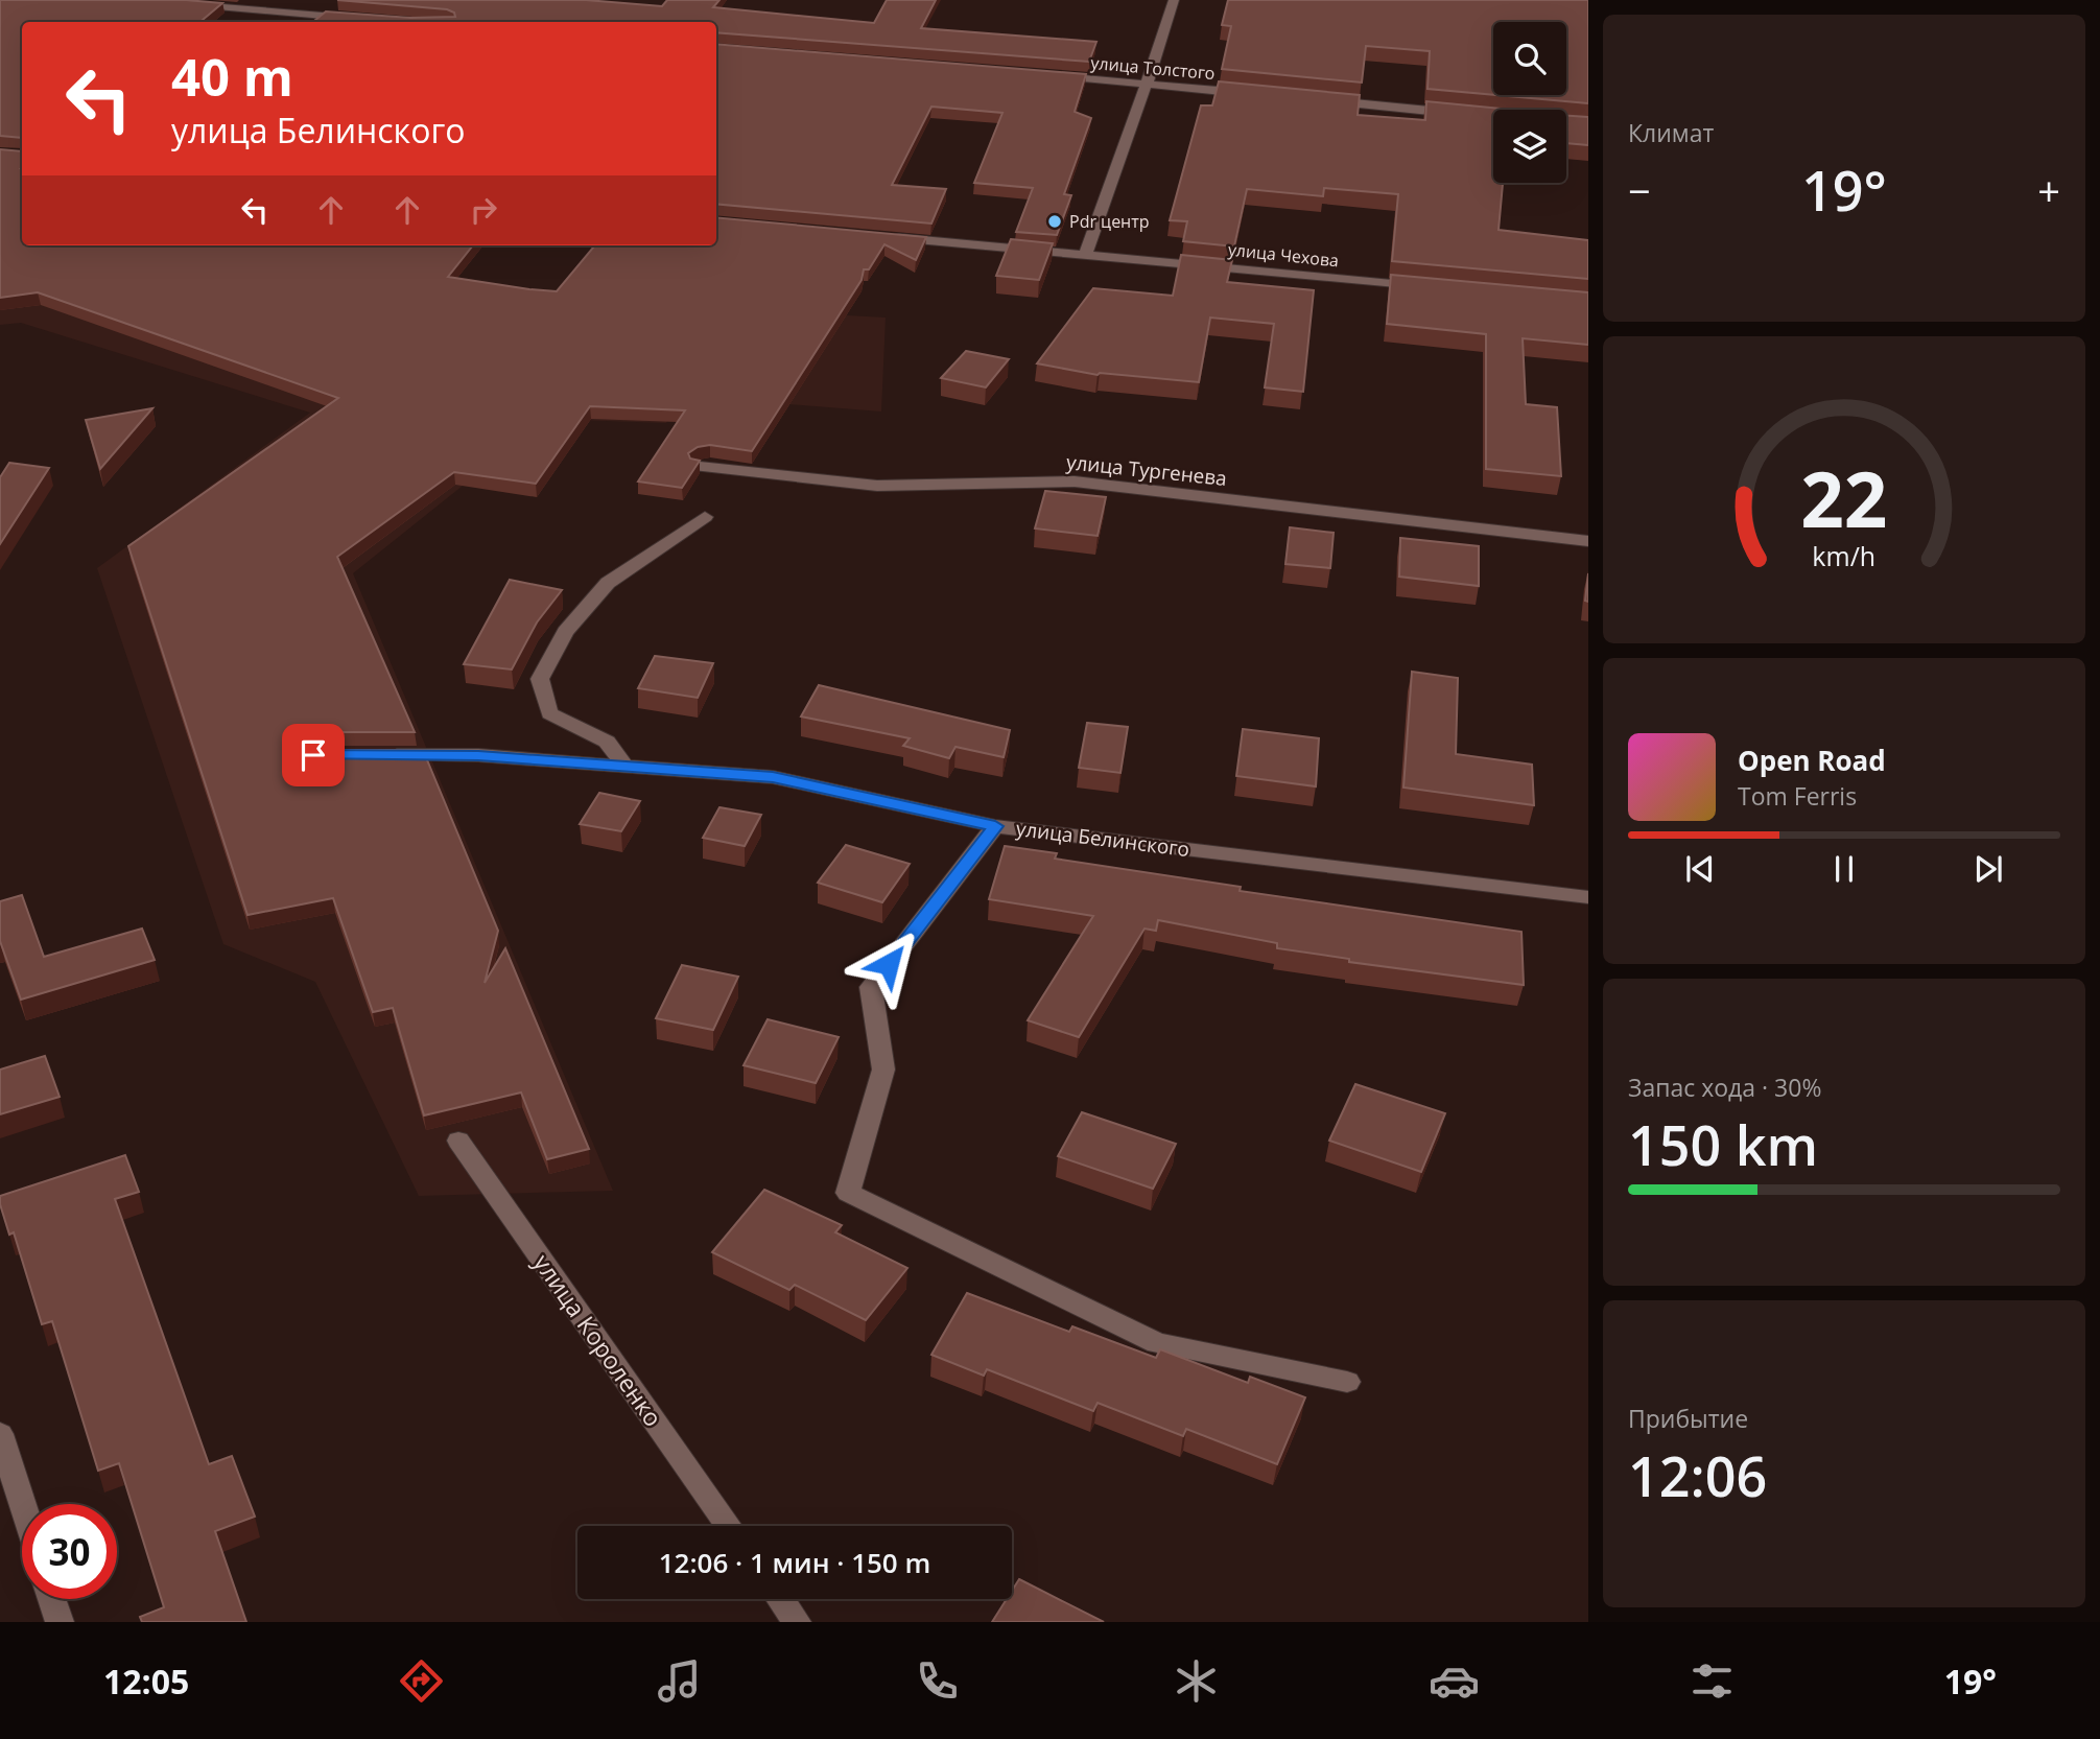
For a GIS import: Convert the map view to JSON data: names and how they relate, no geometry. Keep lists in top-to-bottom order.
{
  "streets": {
    "street": [
      "улица Толстого",
      "улица Чехова",
      "улица Тургенева",
      "улица Белинского",
      "улица Короленко"
    ]
  },
  "places": ["Pdr центр"],
  "page": {
    "tile": [
      "Климат",
      ["Запас хода · 30%", "150 km"],
      ["Прибытие", "12:06"]
    ],
    "turn": ["40 m", "улица Белинского"],
    "heat": ["−", "19°", "+"],
    "song": ["Open Road", "Tom Ferris"],
    "limit": "30",
    "trip": "12:06 · 1 мин · 150 m",
    "tabs": ["12:05", "19°"],
    "gauge": ["22", "km/h"]
  }
}
